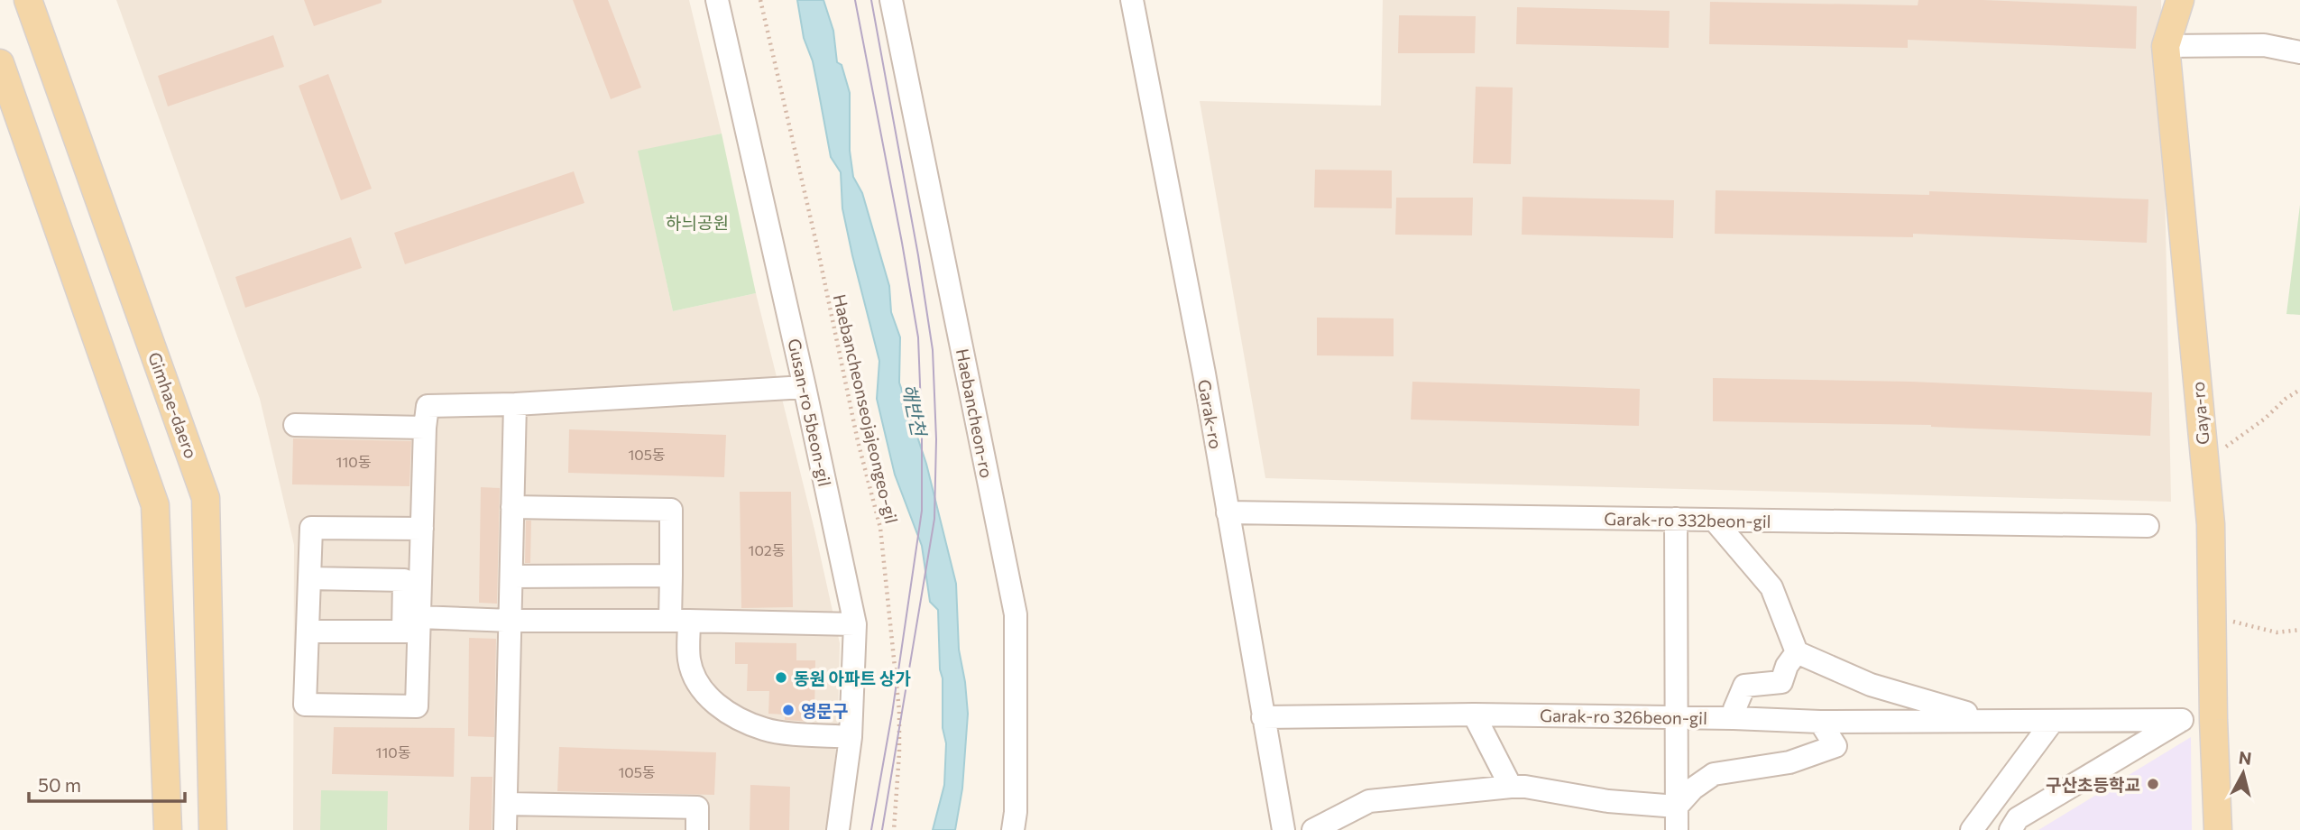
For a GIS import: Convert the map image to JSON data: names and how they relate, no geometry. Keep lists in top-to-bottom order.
{
  "streets": {
    "main road": ["Gimhae-daero", "Gaya-ro"],
    "street": [
      "Gusan-ro 5beon-gil",
      "Haebancheon-ro",
      "Garak-ro",
      "Garak-ro 332beon-gil",
      "Garak-ro 326beon-gil"
    ],
    "path": ["Haebancheonseojajeongeo-gil"]
  },
  "crossings": [
    ["Garak-ro", "Garak-ro 332beon-gil"],
    ["Garak-ro", "Garak-ro 326beon-gil"]
  ],
  "water": ["해반천"],
  "parks": ["하늬공원"],
  "places": ["동원 아파트 상가", "영문구", "구산초등학교"],
  "house_numbers": [
    "105동",
    "110동",
    "102동",
    "110동",
    "105동"
  ],
  "scale_bar": "50 m",
  "north": "top"
}
